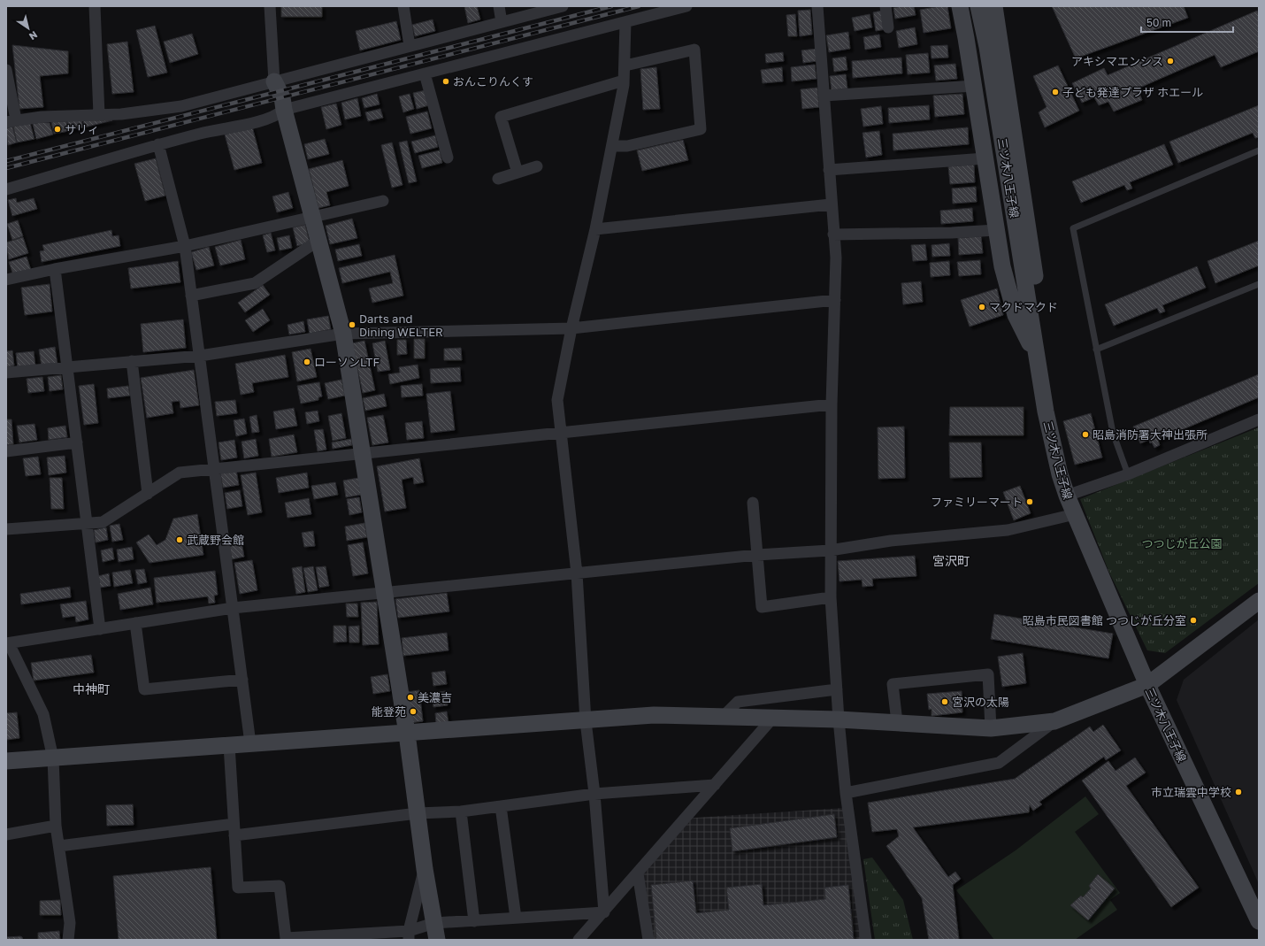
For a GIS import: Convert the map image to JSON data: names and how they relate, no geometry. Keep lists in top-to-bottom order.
{
  "streets": {
    "street": ["三ツ木八王子線"]
  },
  "districts": ["宮沢町", "中神町"],
  "parks": ["つつじが丘公園"],
  "places": [
    "アキシマエンシス",
    "おんこりんくす",
    "子ども発達プラザ ホエール",
    "サリィ",
    "マクドマクド",
    "Darts and Dining WELTER",
    "ローソンLTF",
    "昭島消防署大神出張所",
    "ファミリーマート",
    "武蔵野会館",
    "昭島市民図書館 つつじが丘分室",
    "美濃吉",
    "宮沢の太陽",
    "能登苑",
    "市立瑞雲中学校"
  ],
  "scale_bar": "50 m",
  "north": "bottom right"
}
